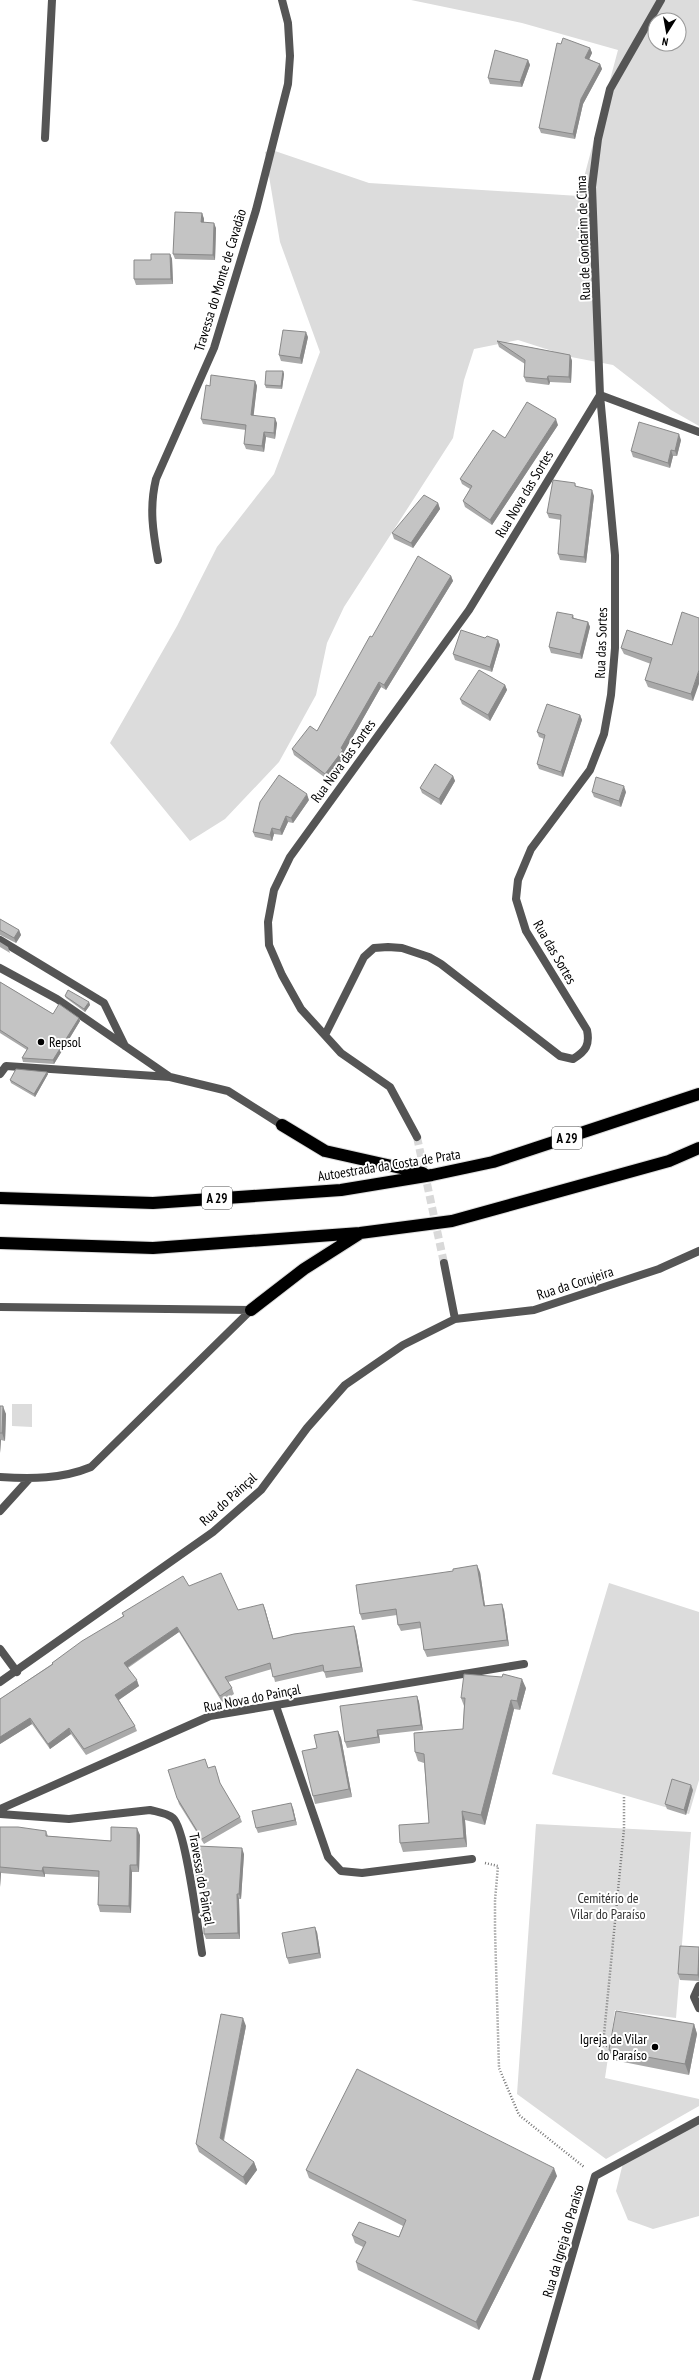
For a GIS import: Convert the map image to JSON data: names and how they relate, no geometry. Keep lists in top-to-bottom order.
{
  "streets": {
    "highway": ["A 29", "Autoestrada da Costa de Prata"],
    "street": [
      "Rua de Gondarim de Cima",
      "Travessa do Monte de Cavadão",
      "Rua Nova das Sortes",
      "Rua das Sortes",
      "Rua da Corujeira",
      "Rua do Painçal",
      "Rua Nova do Painçal",
      "Travessa do Painçal",
      "Rua da Igreja do Paraiso"
    ]
  },
  "crossings": [
    ["Rua de Gondarim de Cima", "Rua Nova das Sortes"],
    ["Rua de Gondarim de Cima", "Rua das Sortes"],
    ["Rua Nova das Sortes", "Rua das Sortes"],
    ["Rua da Corujeira", "Rua do Painçal"]
  ],
  "parks": ["Cemitério de Vilar do Paraíso"],
  "places": ["Repsol", "Igreja de Vilar do Paraíso"],
  "north": "bottom"
}
